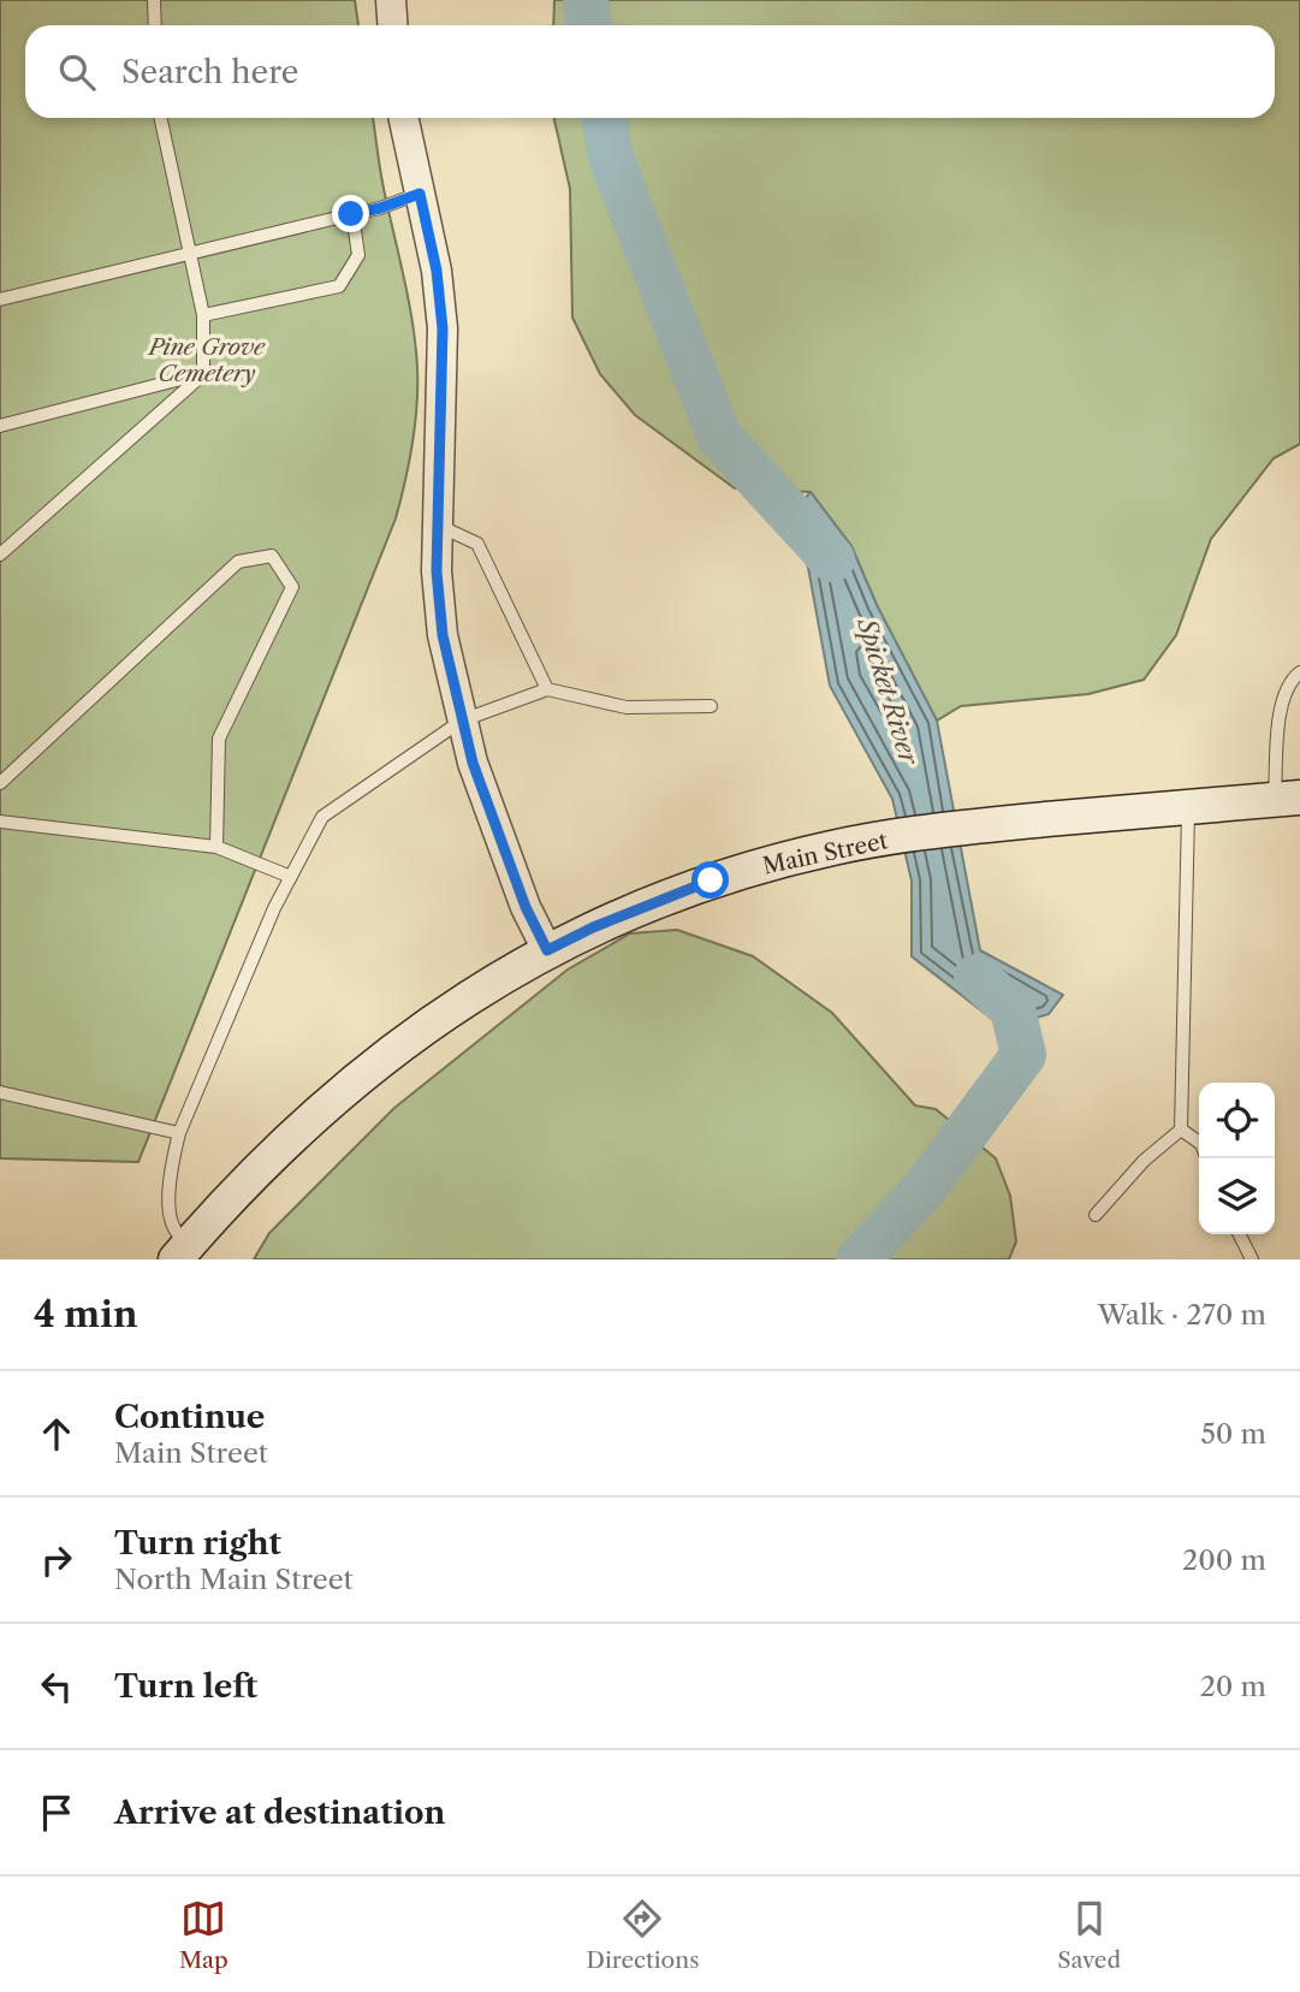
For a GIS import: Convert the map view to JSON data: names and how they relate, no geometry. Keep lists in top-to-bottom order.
{
  "streets": {
    "main road": ["Main Street"]
  },
  "water": ["Spicket River"],
  "parks": ["Pine Grove Cemetery"],
  "page": {
    "search": "Search here",
    "heading": ["4 min", "Walk · 270 m"],
    "list": [
      ["Continue", "Main Street", "50 m"],
      ["Turn right", "North Main Street", "200 m"],
      ["Turn left", "20 m"],
      "Arrive at destination"
    ],
    "nav": ["Map", "Directions", "Saved"]
  }
}
